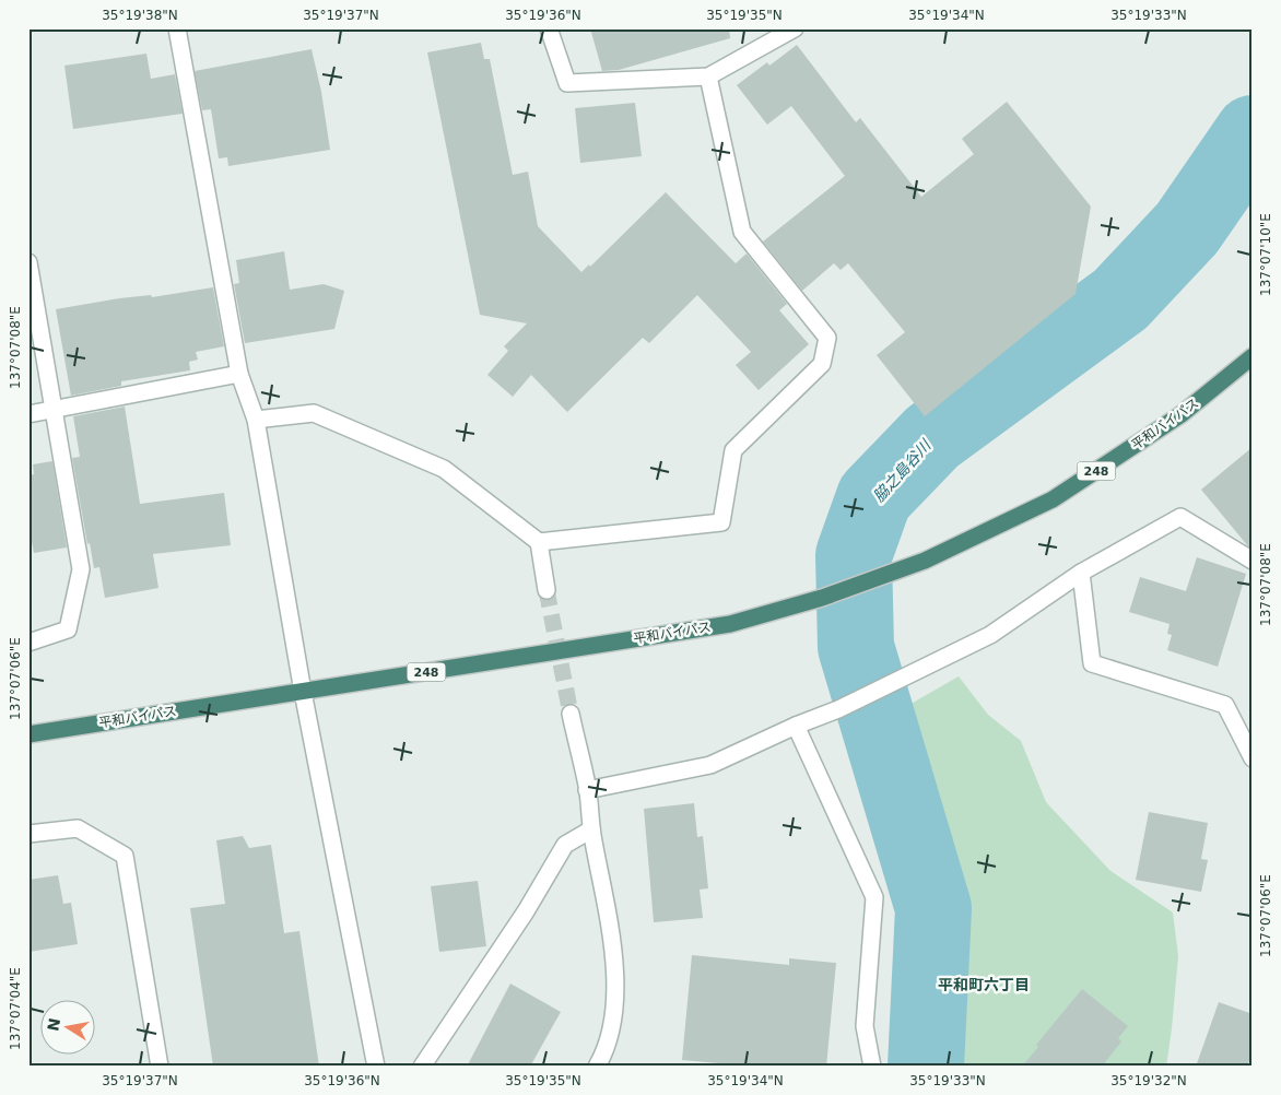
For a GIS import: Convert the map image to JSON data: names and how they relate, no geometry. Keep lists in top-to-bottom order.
{
  "streets": {
    "highway": ["平和バイパス", "248"]
  },
  "districts": ["平和町六丁目"],
  "water": ["脇之島谷川"],
  "north": "left",
  "coordinates": [
    "35°19'38\"N",
    "35°19'37\"N",
    "35°19'36\"N",
    "35°19'35\"N",
    "35°19'34\"N",
    "35°19'33\"N",
    "137°07'10\"E",
    "137°07'08\"E",
    "137°07'06\"E",
    "137°07'04\"E",
    "35°19'32\"N"
  ]
}
